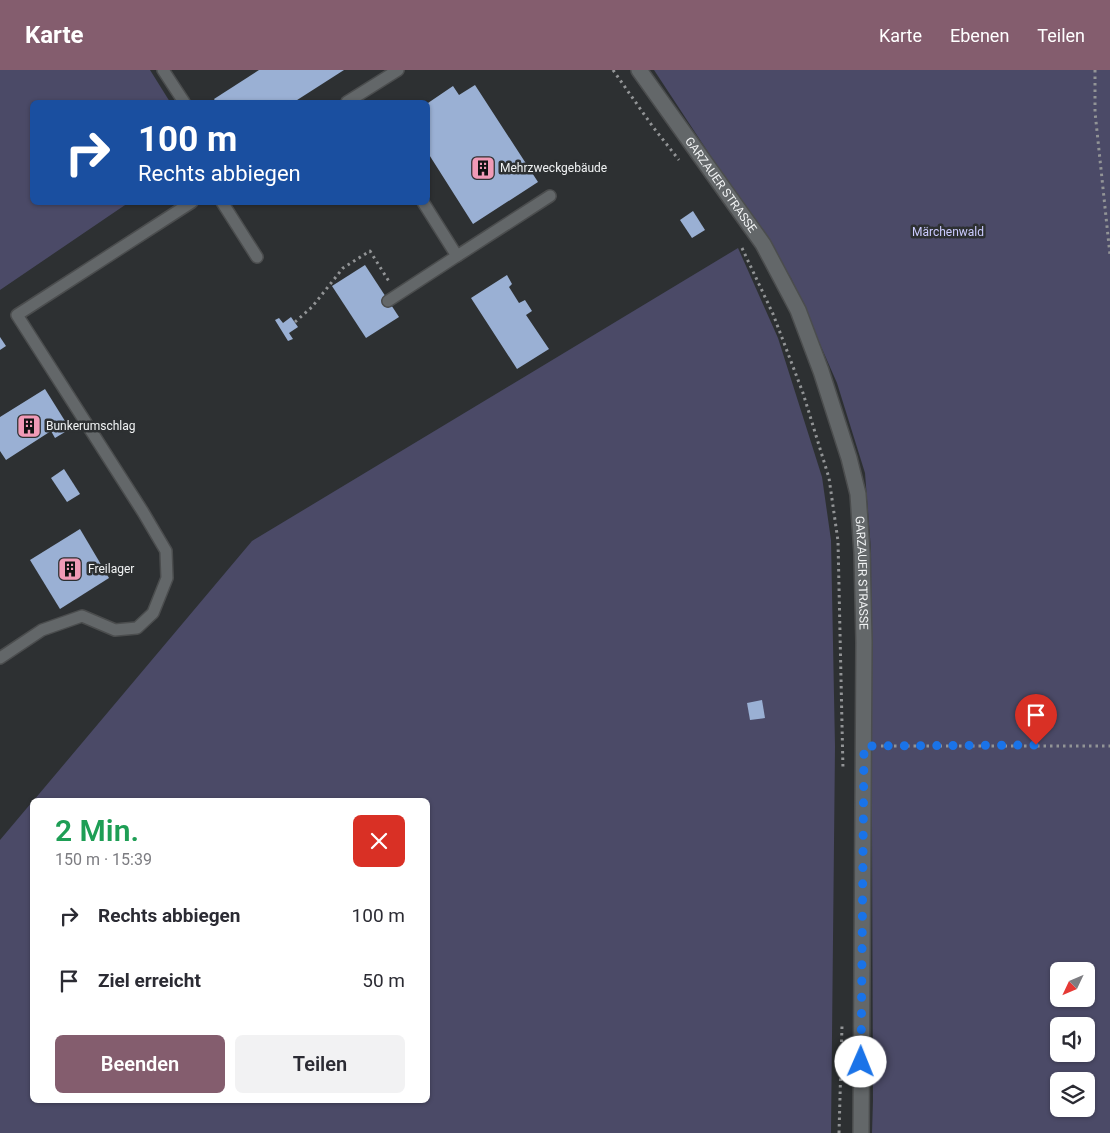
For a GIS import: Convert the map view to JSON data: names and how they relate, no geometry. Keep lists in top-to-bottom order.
{
  "streets": {
    "street": ["GARZAUER STRASSE"]
  },
  "parks": ["Märchenwald"],
  "places": {
    "building": ["Mehrzweckgebäude", "Bunkerumschlag", "Freilager"]
  },
  "north": "bottom left",
  "page": {
    "header": "Karte",
    "nav": ["Karte", "Ebenen", "Teilen"],
    "turn": ["100 m", "Rechts abbiegen"],
    "heading": ["2 Min.", "150 m · 15:39"],
    "list": [
      {
        "name": "Rechts abbiegen",
        "value": "100 m"
      },
      {
        "name": "Ziel erreicht",
        "value": "50 m"
      }
    ],
    "buttons": ["Beenden", "Teilen"]
  }
}
